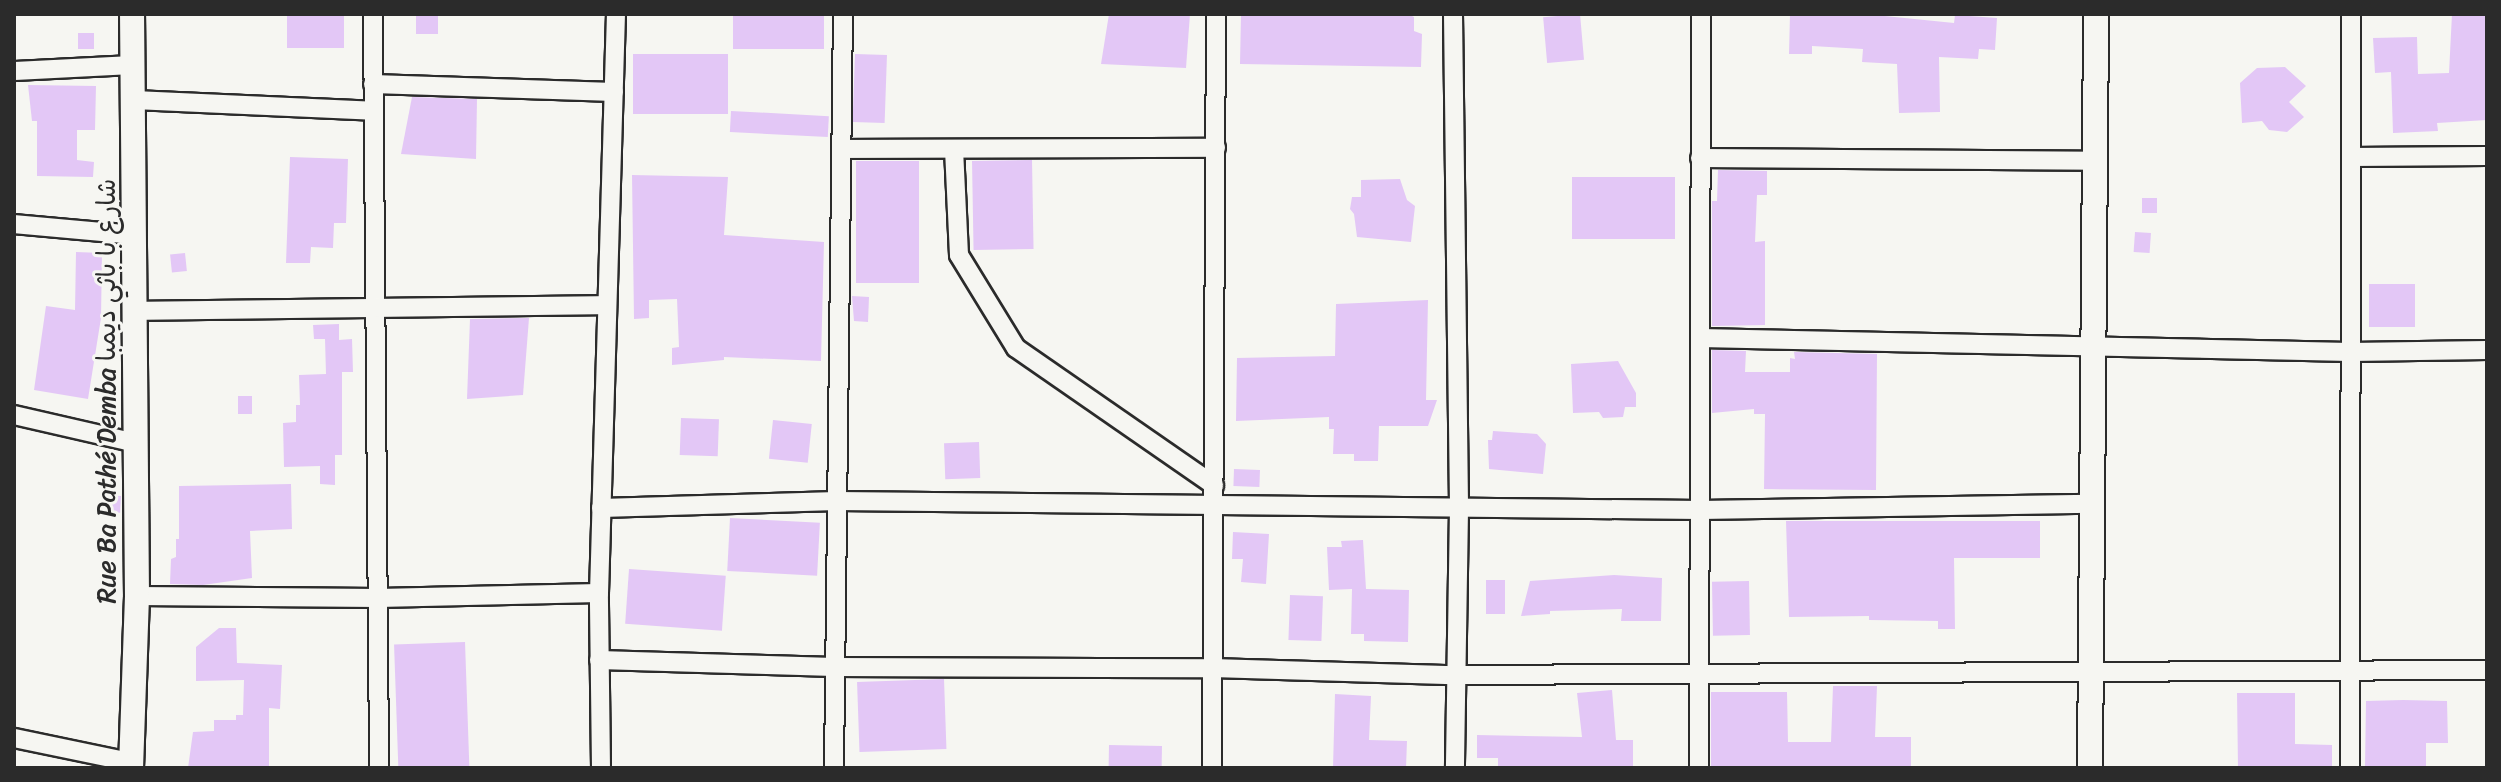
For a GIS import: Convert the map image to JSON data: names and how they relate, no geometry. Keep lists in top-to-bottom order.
{
  "streets": {
    "street": ["Rue Ba Pathé Demba شارع با باثي ديمبا"]
  }
}
